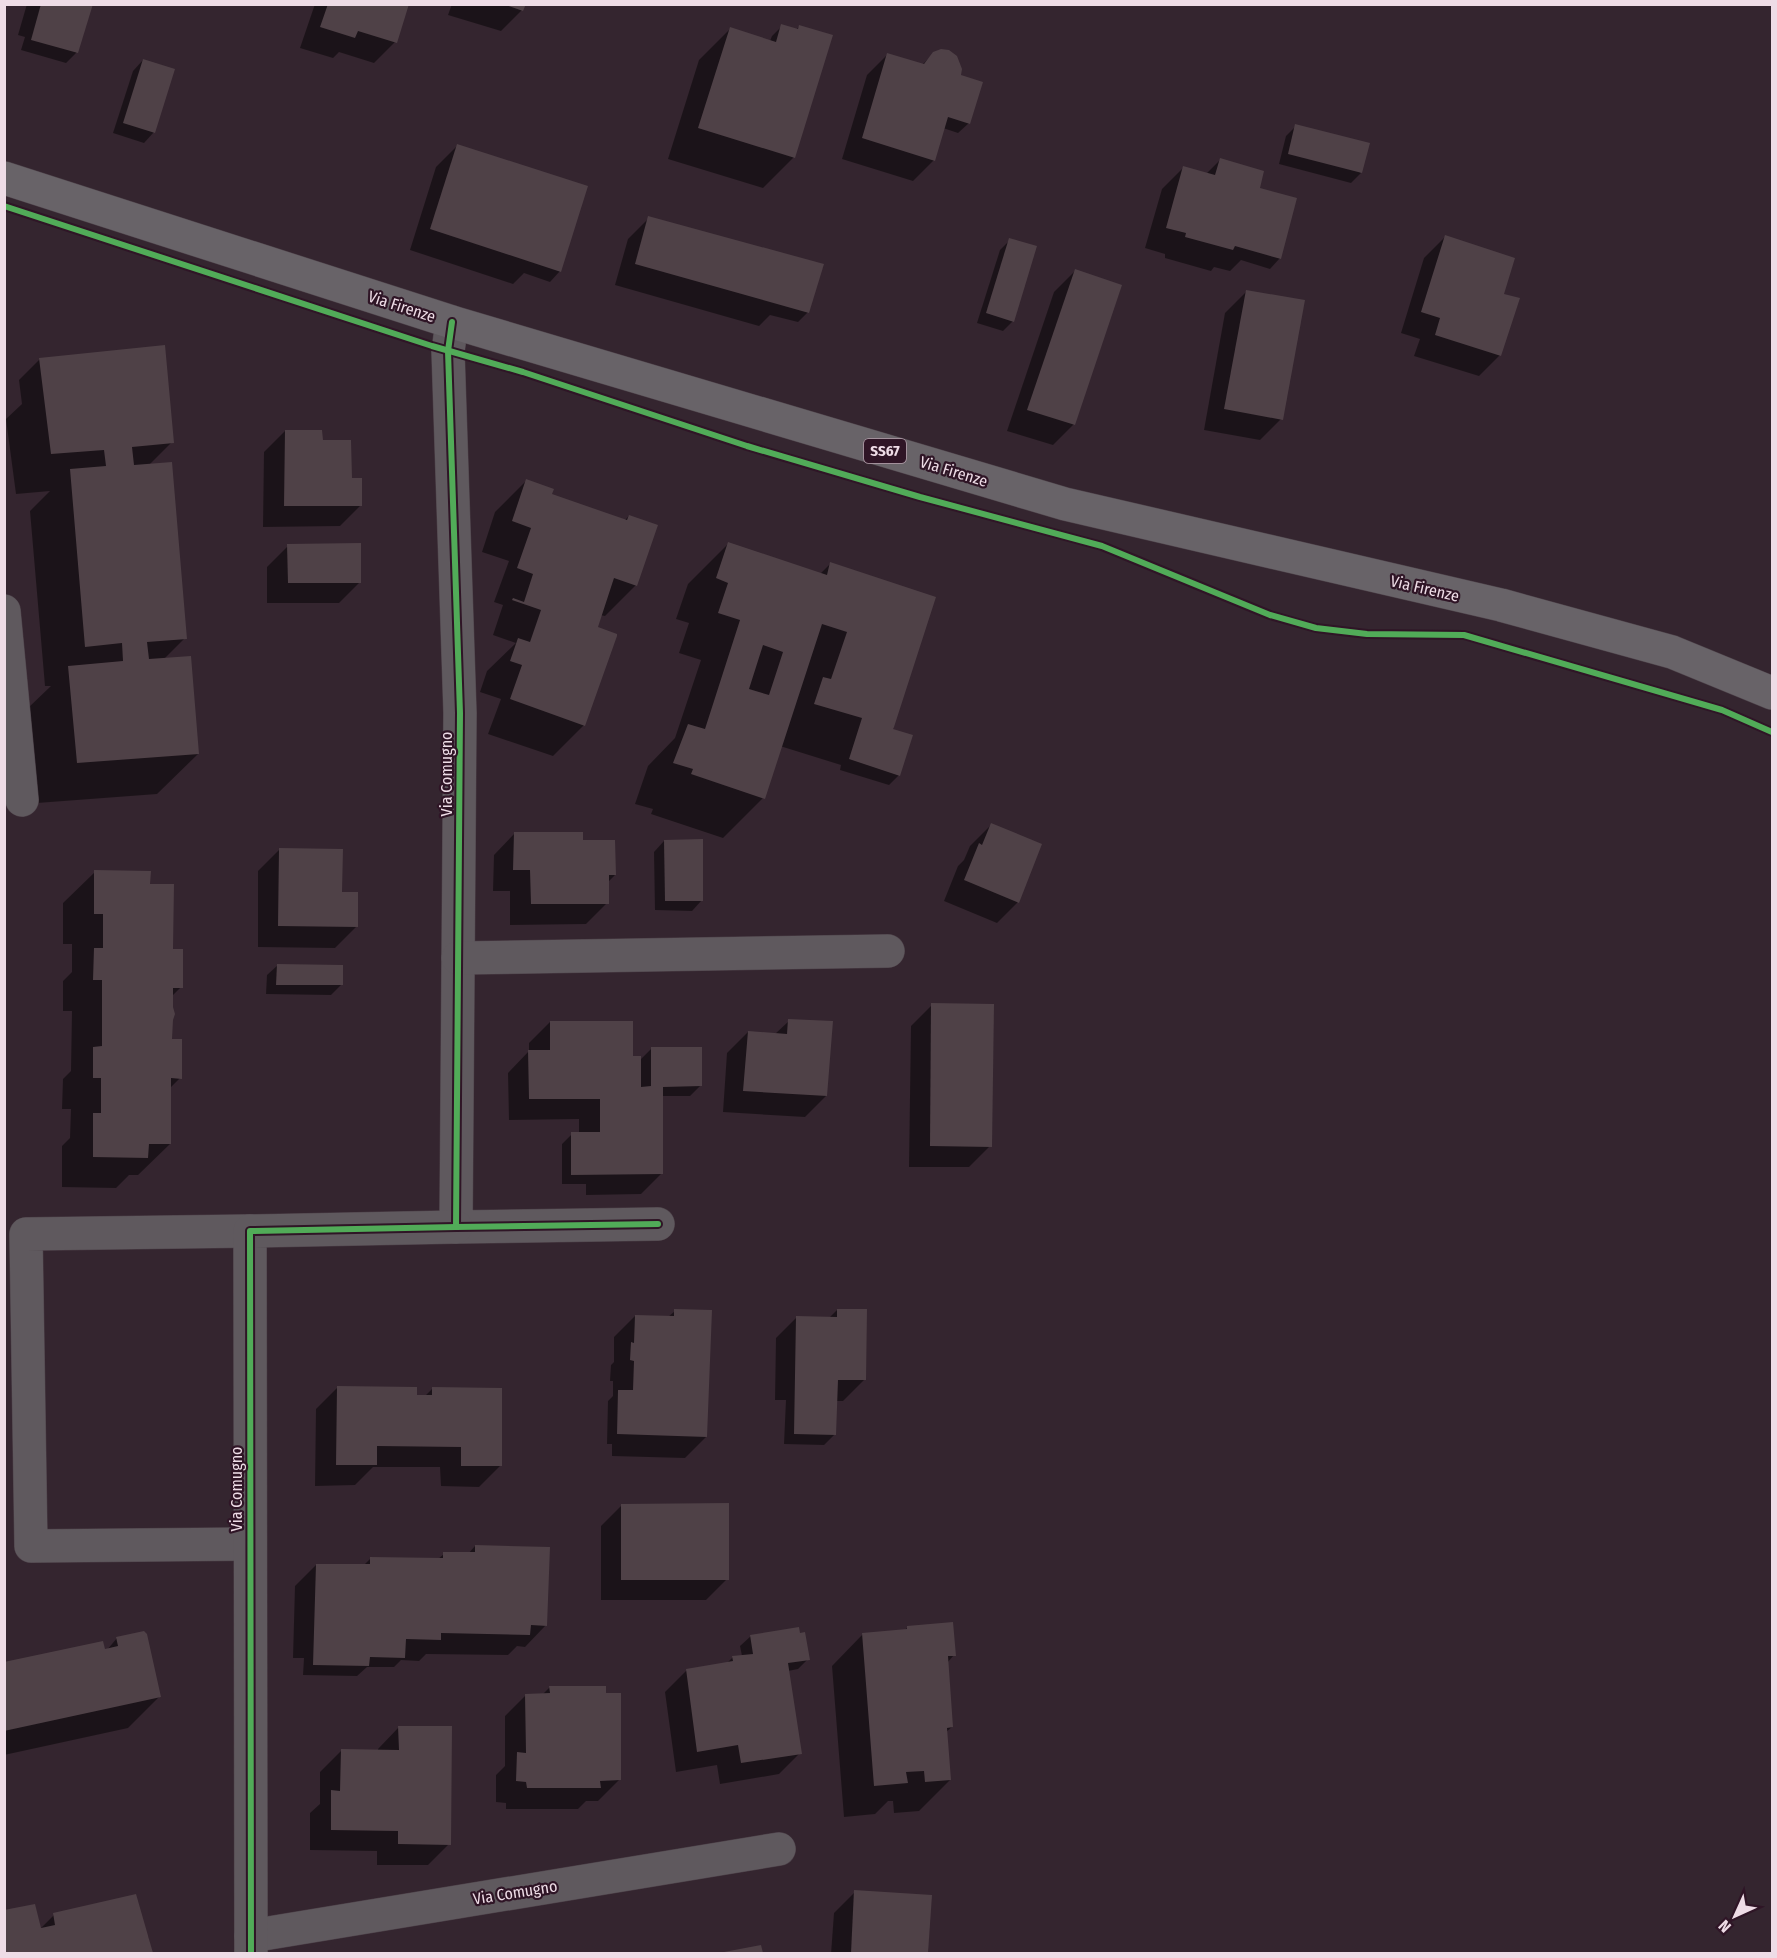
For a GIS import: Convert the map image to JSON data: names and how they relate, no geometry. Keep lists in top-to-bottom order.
{
  "streets": {
    "main road": ["Via Firenze", "SS67"],
    "street": ["Via Comugno"]
  },
  "crossings": [
    ["Via Firenze", "Via Comugno"]
  ],
  "north": "bottom left"
}
